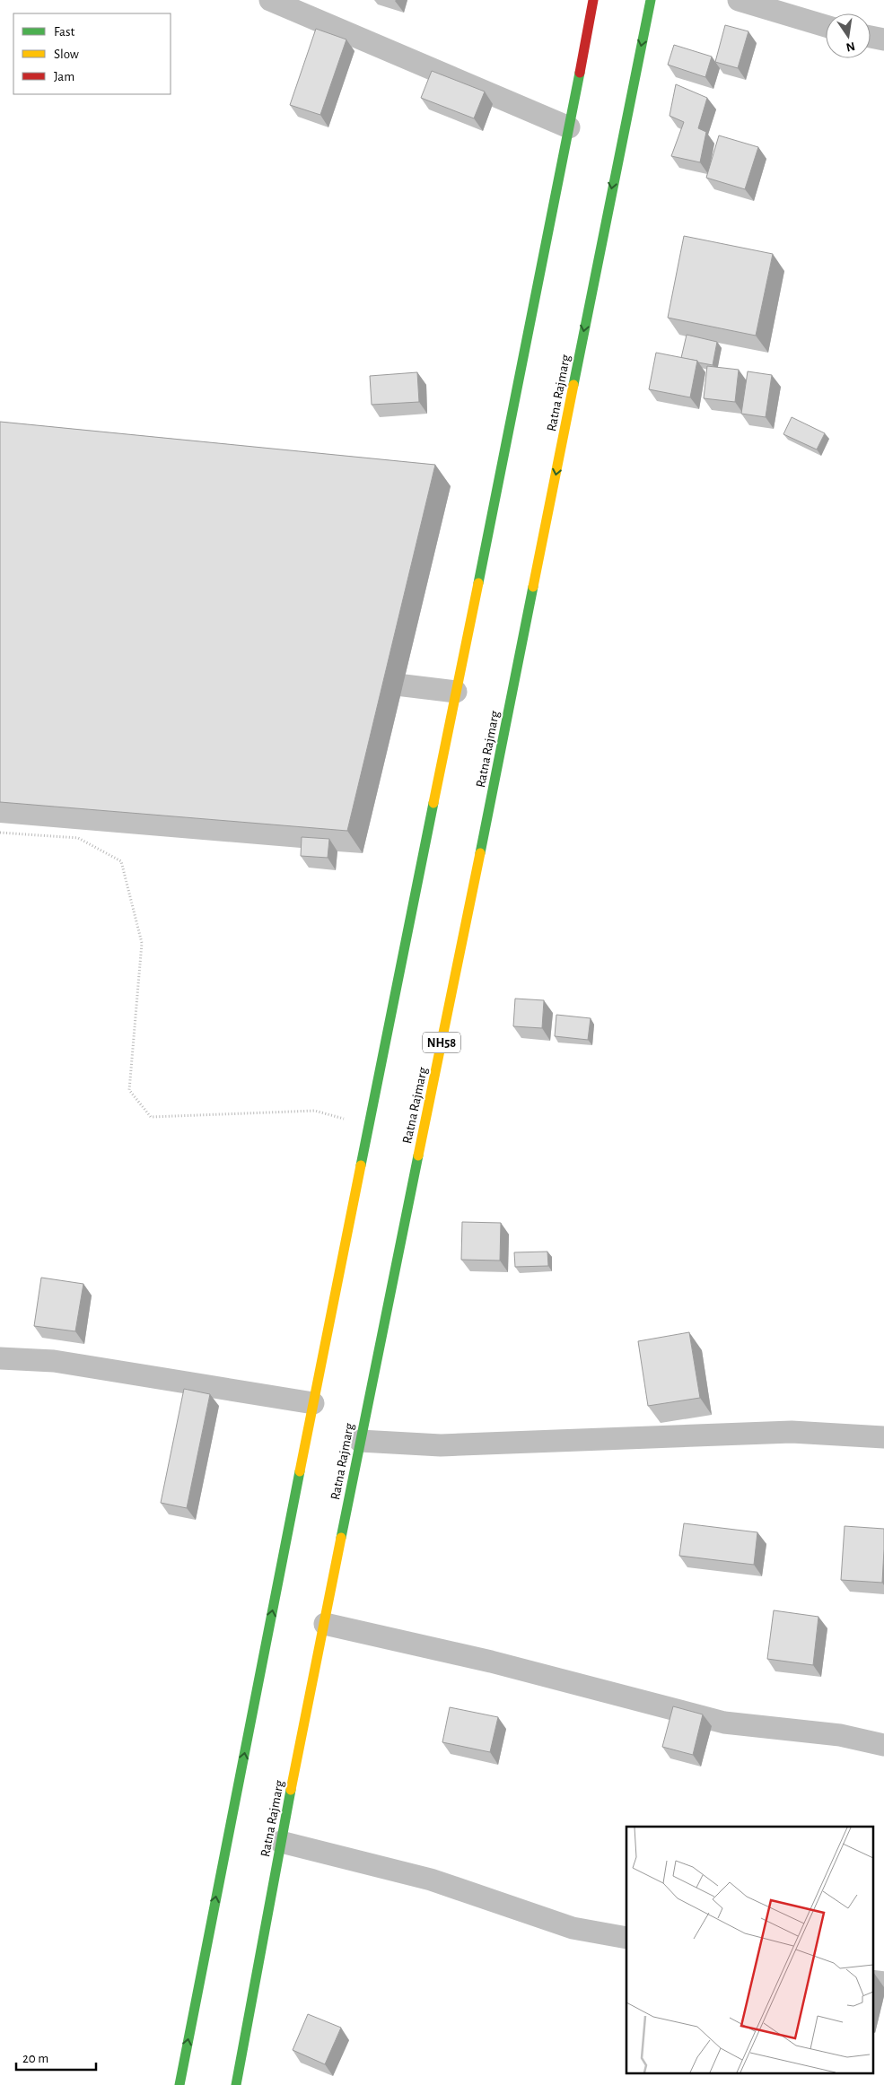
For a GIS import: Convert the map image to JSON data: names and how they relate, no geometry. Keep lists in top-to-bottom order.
{
  "streets": {
    "highway": ["Ratna Rajmarg", "NH58"]
  },
  "legend": ["Fast", "Slow", "Jam"],
  "scale_bar": "20 m",
  "north": "bottom"
}
